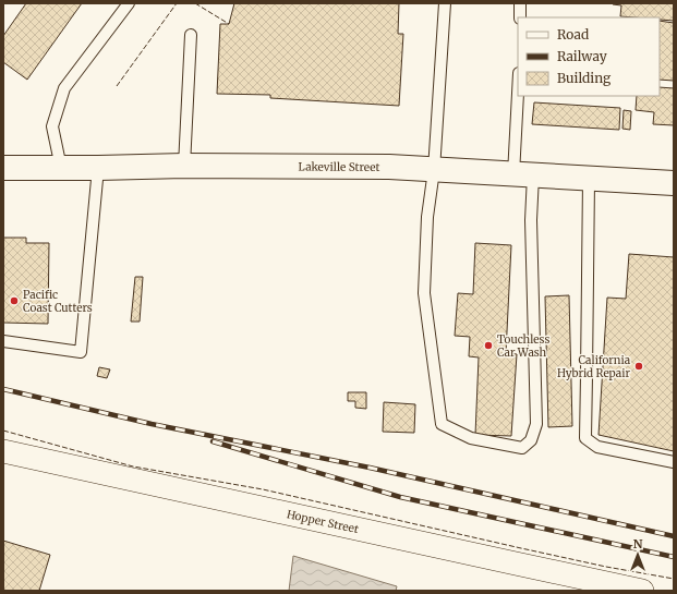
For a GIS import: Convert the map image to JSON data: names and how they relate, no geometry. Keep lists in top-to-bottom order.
{
  "streets": {
    "main road": ["Lakeville Street"],
    "street": ["Hopper Street"]
  },
  "places": ["Pacific Coast Cutters", "Touchless Car Wash", "California Hybrid Repair"],
  "legend": ["Road", "Railway", "Building"],
  "north": "top"
}
